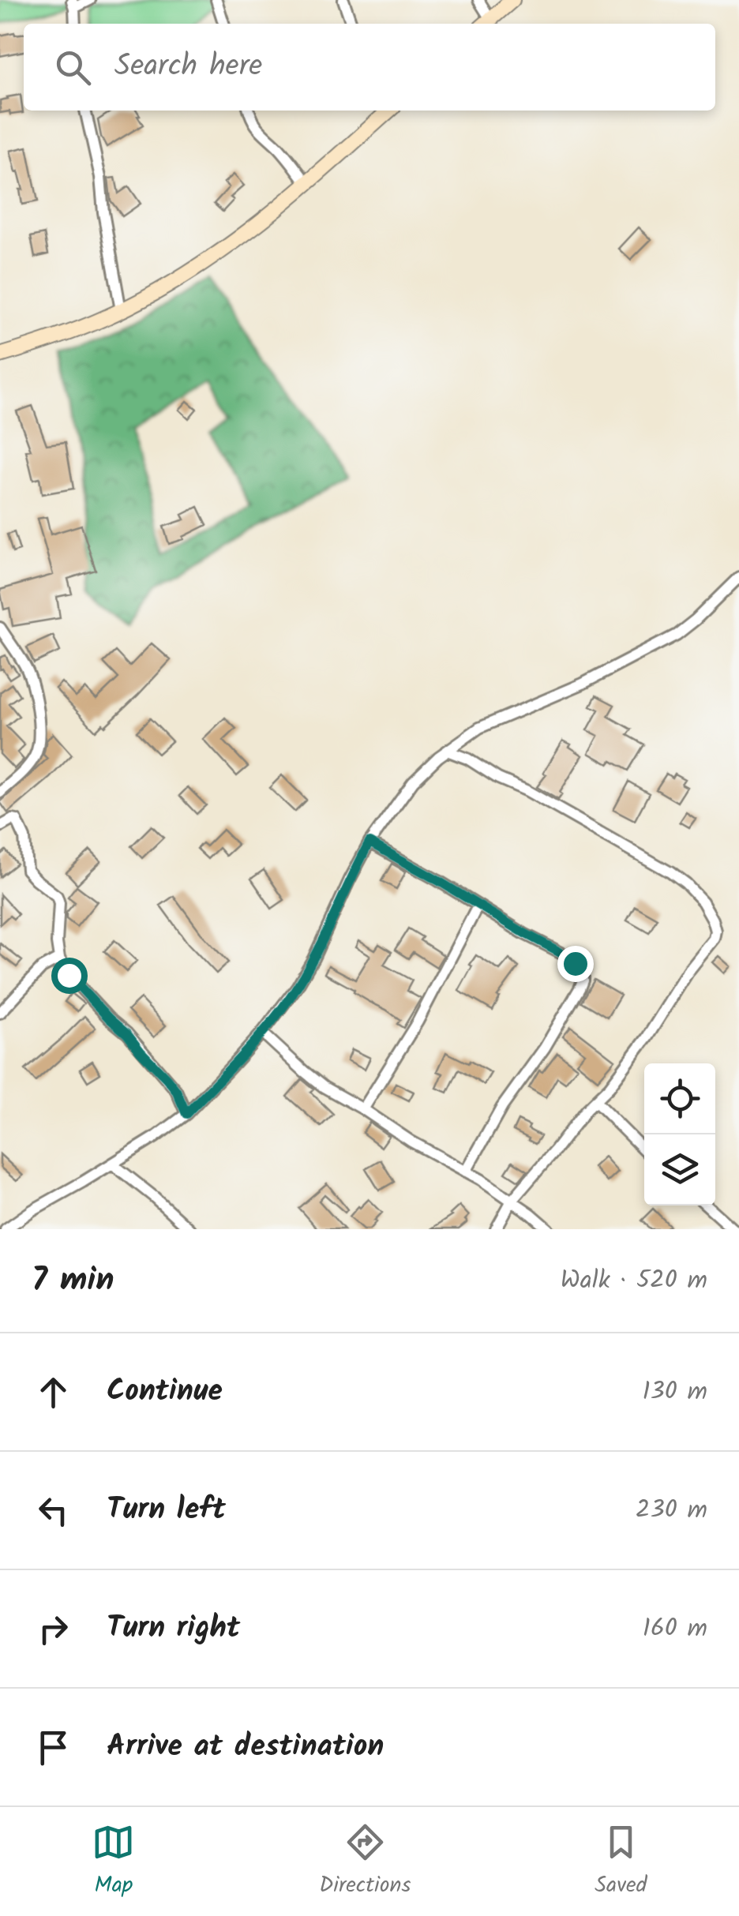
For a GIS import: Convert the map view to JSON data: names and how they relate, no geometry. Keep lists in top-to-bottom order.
{
  "page": {
    "search": "Search here",
    "heading": ["7 min", "Walk · 520 m"],
    "list": [
      ["Continue", "130 m"],
      ["Turn left", "230 m"],
      ["Turn right", "160 m"],
      "Arrive at destination"
    ],
    "nav": ["Map", "Directions", "Saved"]
  }
}
